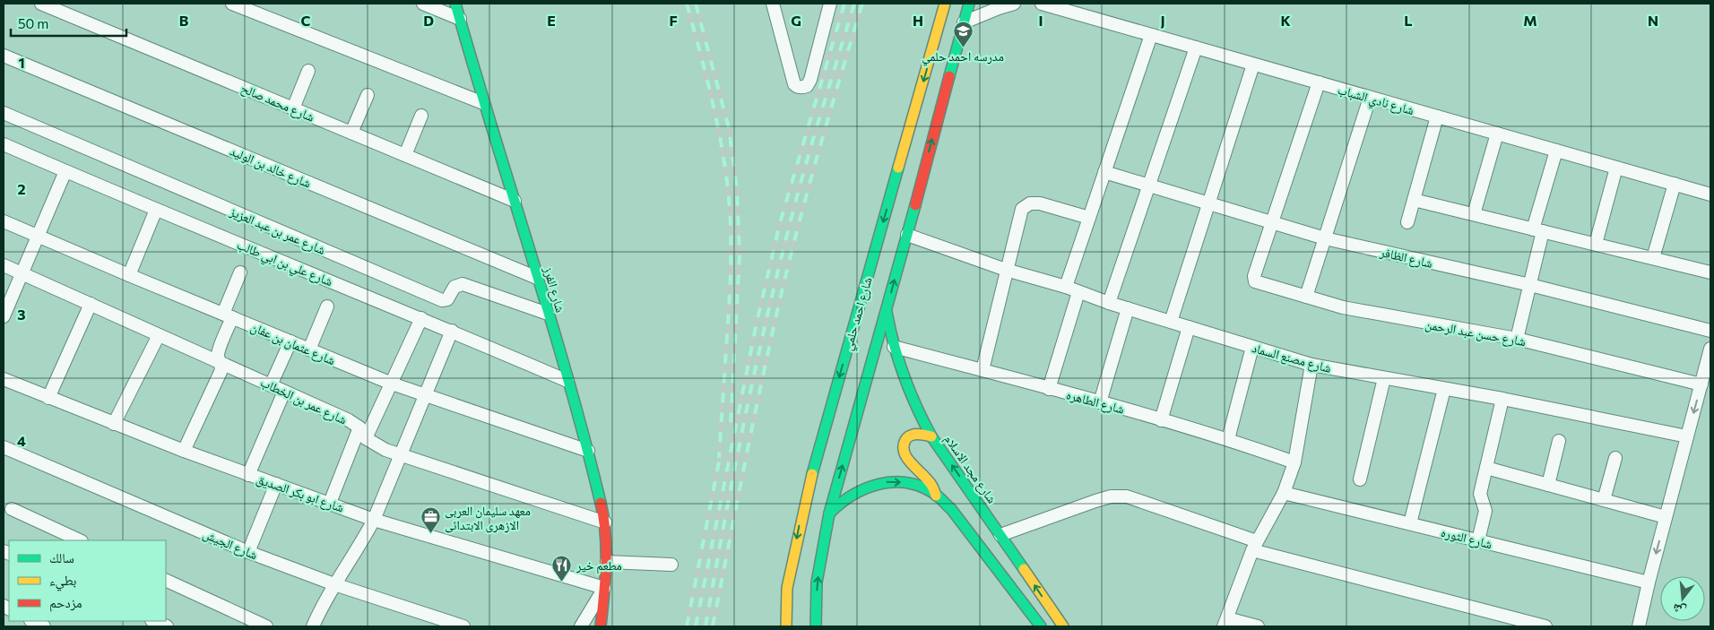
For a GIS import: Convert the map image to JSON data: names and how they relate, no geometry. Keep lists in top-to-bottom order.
{
  "streets": {
    "street": [
      "شارع نادي الشباب",
      "شارع محمد صالح",
      "شارع خالد بن الوليد",
      "شارع عمر بن عبد العزيز",
      "شارع الظافر",
      "شارع علي بن ابي طالب",
      "شارع الفرز",
      "شارع احمد حلمي",
      "شارع حسن عبد الرحمن",
      "شارع عثمان بن عفان",
      "شارع مصنع السماد",
      "شارع عمر بن الخطاب",
      "شارع الطاهره",
      "شارع مجد الاسلام",
      "شارع ابو بكر الصديق",
      "شارع الثوره",
      "شارع الجيش"
    ]
  },
  "crossings": [
    ["شارع محمد صالح", "شارع الفرز"],
    ["شارع خالد بن الوليد", "شارع الفرز"],
    ["شارع عمر بن عبد العزيز", "شارع الفرز"],
    ["شارع الظافر", "شارع حسن عبد الرحمن"],
    ["شارع علي بن ابي طالب", "شارع الفرز"],
    ["شارع الفرز", "شارع عثمان بن عفان"],
    ["شارع الفرز", "شارع عمر بن الخطاب"],
    ["شارع الفرز", "شارع ابو بكر الصديق"],
    ["شارع الطاهره", "شارع مجد الاسلام"]
  ],
  "places": {
    "school or university": ["مدرسه احمد حلمي"],
    "office": ["معهد سليمان العربى الازهرى الابتدائى"],
    "restaurant": ["مطعم خير"]
  },
  "legend": ["سالك", "بطيء", "مزدحم"],
  "scale_bar": "50 m",
  "north": "bottom",
  "grid": {
    "columns": [
      "B",
      "C",
      "D",
      "E",
      "F",
      "G",
      "H",
      "I",
      "J",
      "K",
      "L",
      "M",
      "N"
    ],
    "rows": [
      "1",
      "2",
      "3",
      "4"
    ]
  }
}
